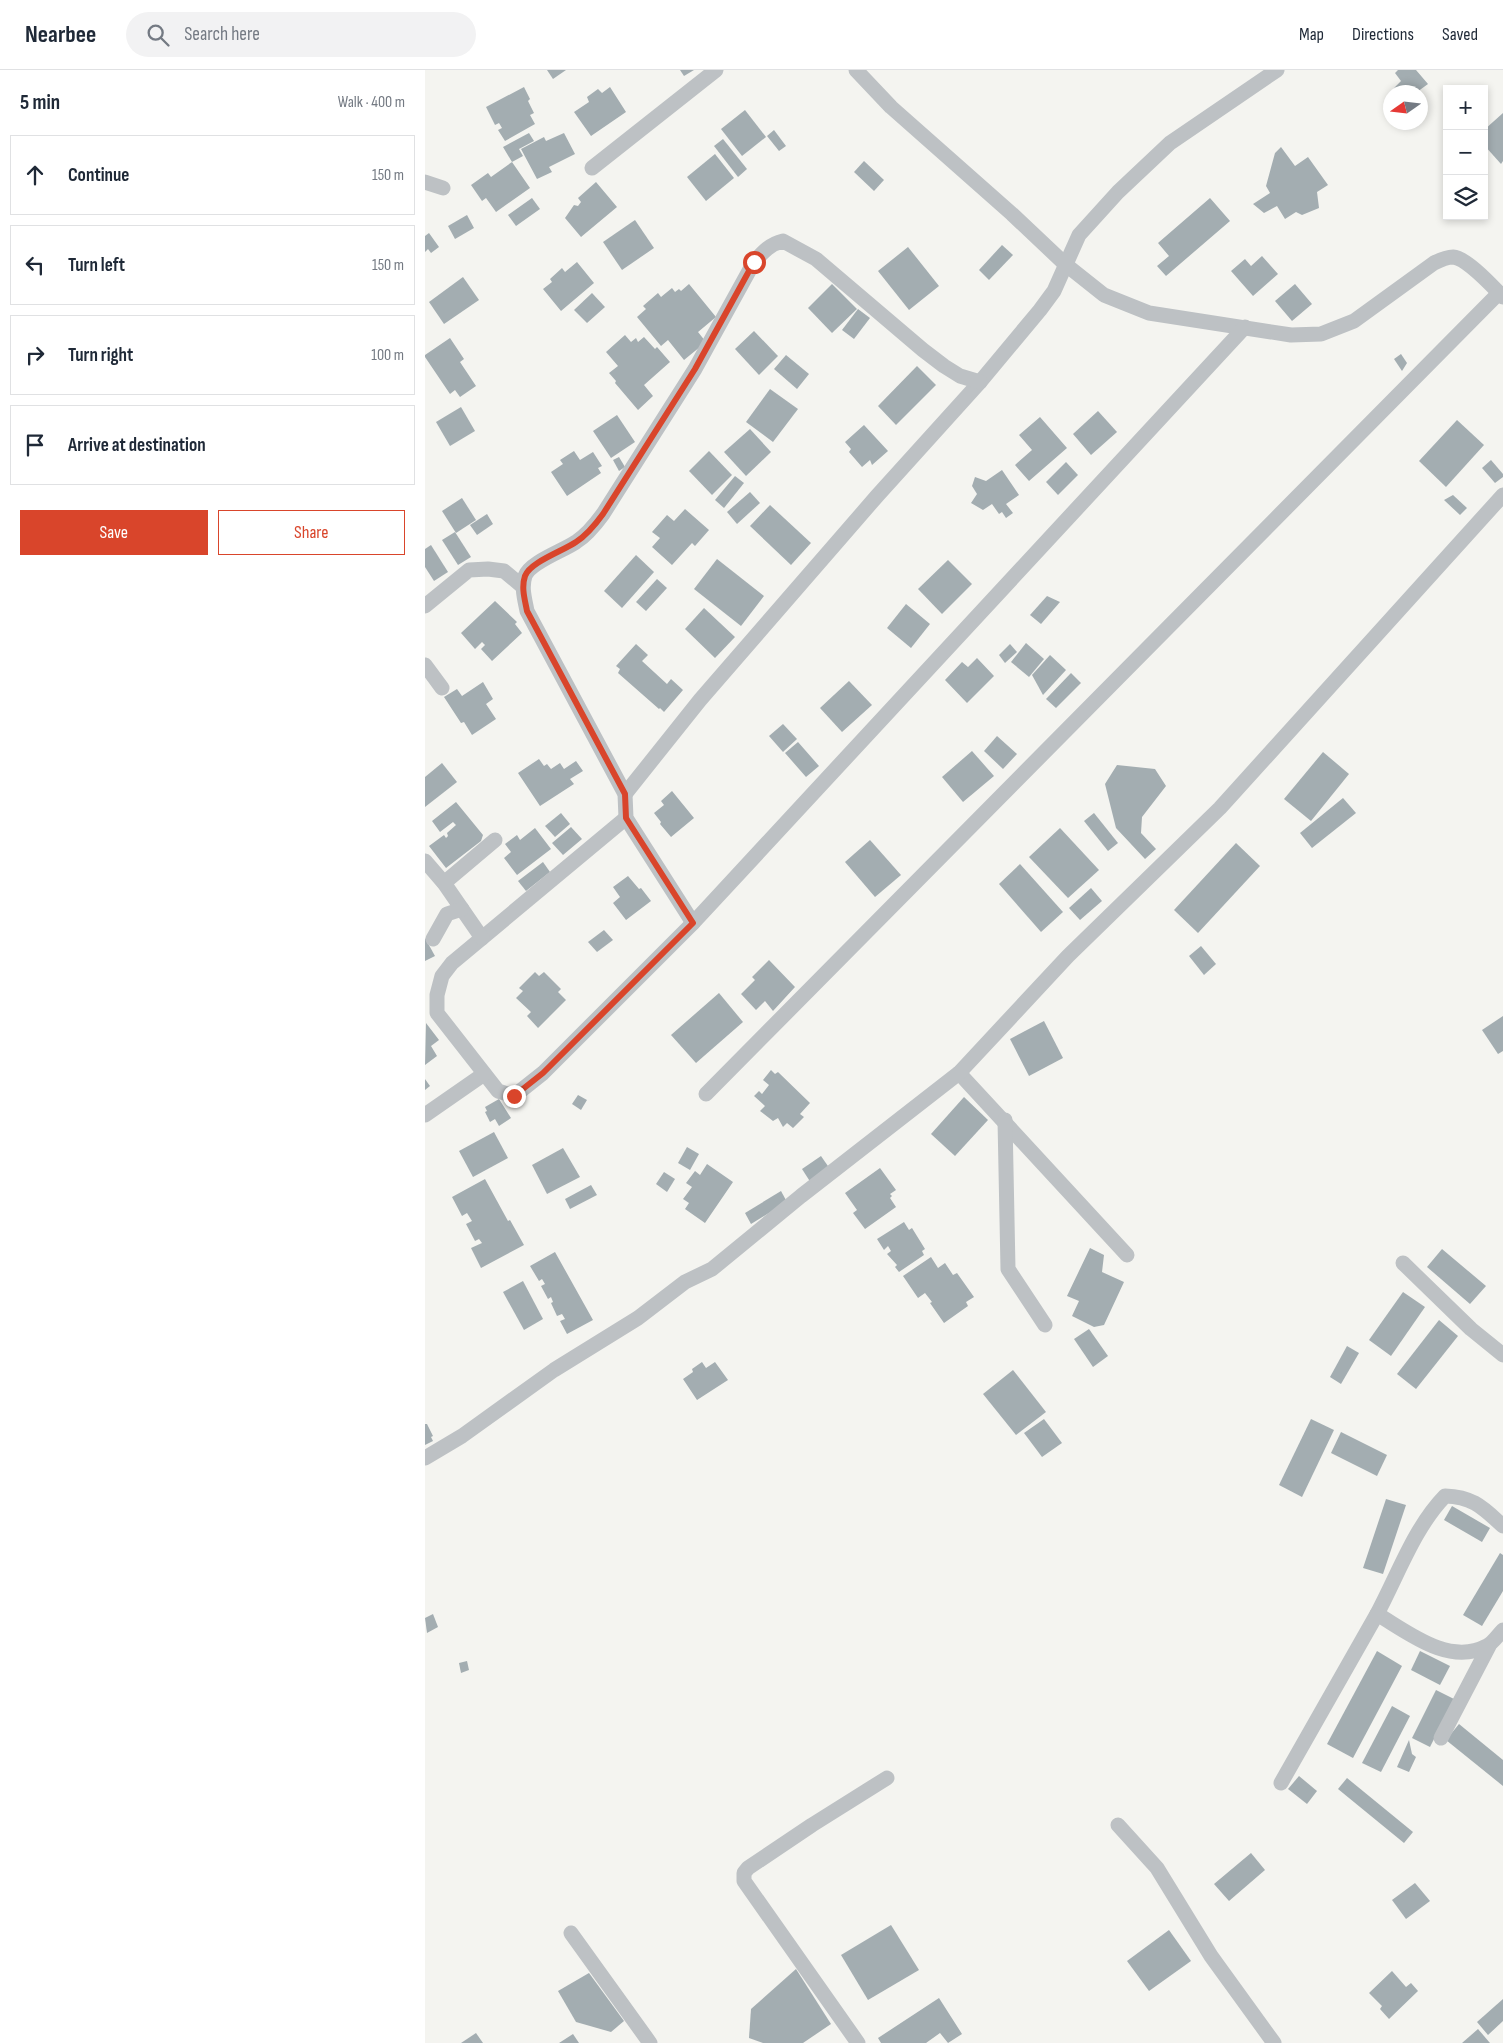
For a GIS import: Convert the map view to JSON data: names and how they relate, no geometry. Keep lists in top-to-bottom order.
{
  "north": "left",
  "page": {
    "header": "Nearbee",
    "search": "Search here",
    "nav": ["Map", "Directions", "Saved"],
    "heading": ["5 min", "Walk · 400 m"],
    "map_buttons": ["+", "−"],
    "list": [
      ["Continue", "150 m"],
      ["Turn left", "150 m"],
      ["Turn right", "100 m"],
      "Arrive at destination"
    ],
    "buttons": ["Save", "Share"]
  }
}
